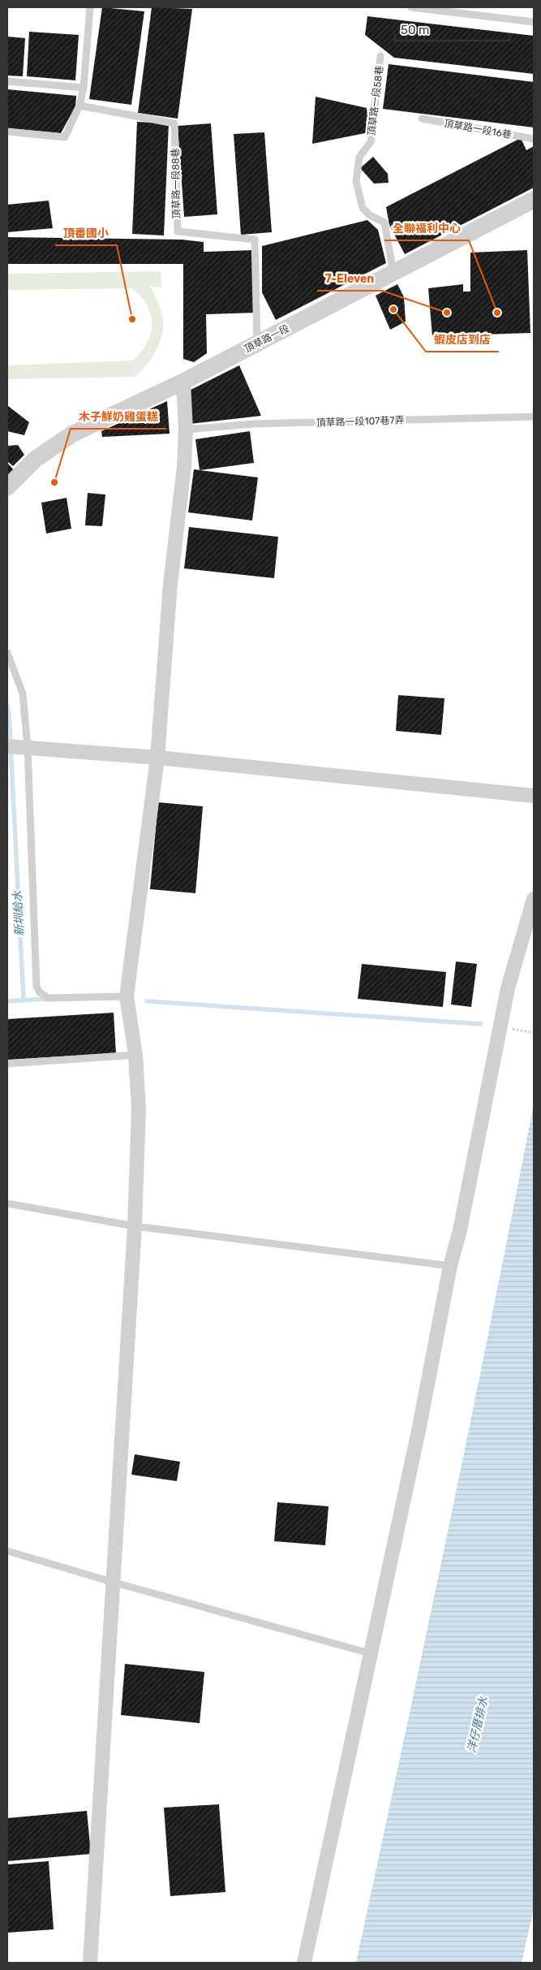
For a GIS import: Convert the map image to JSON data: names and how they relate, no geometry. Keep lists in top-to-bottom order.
{
  "streets": {
    "street": ["頂草路一段"],
    "lane": [
      "頂草路一段58巷",
      "頂草路一段16巷",
      "頂草路一段88巷",
      "頂草路一段107巷7弄"
    ]
  },
  "crossings": [
    ["頂草路一段58巷", "頂草路一段"],
    ["頂草路一段88巷", "頂草路一段"]
  ],
  "water": ["新圳給水", "洋仔厝排水"],
  "places": [
    "蝦皮店到店",
    "7-Eleven",
    "全聯福利中心",
    "頂番國小",
    "木子鮮奶雞蛋糕"
  ],
  "scale_bar": "50 m"
}
